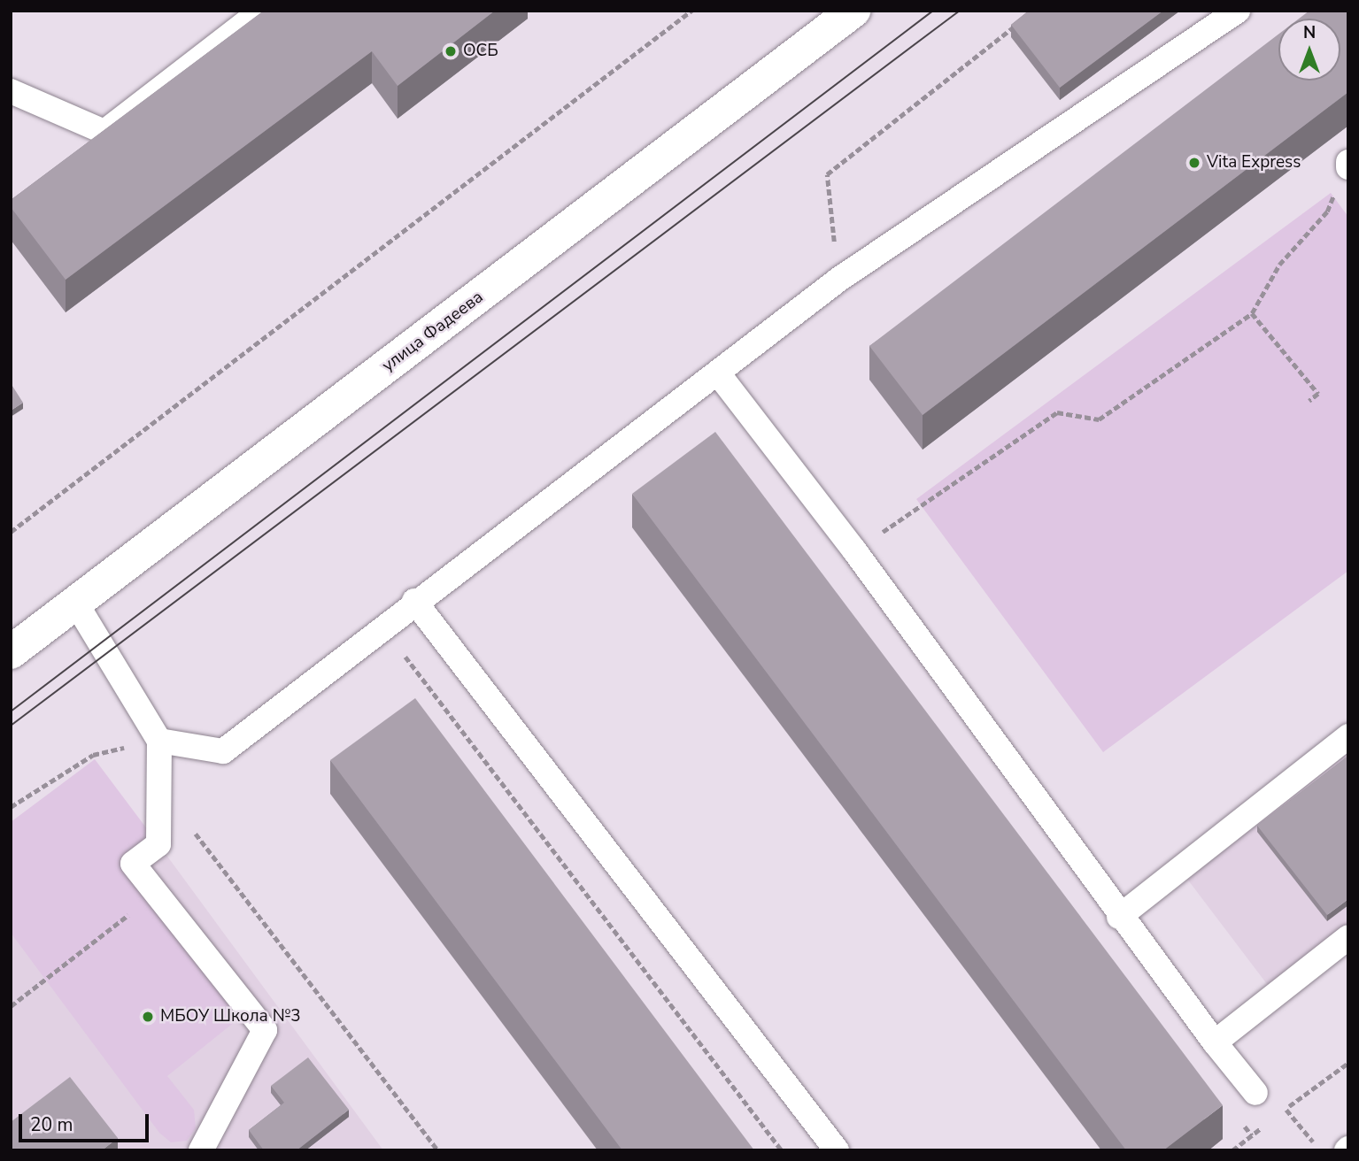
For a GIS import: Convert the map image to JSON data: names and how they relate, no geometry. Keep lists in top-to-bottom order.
{
  "streets": {
    "street": ["улица Фадеева"]
  },
  "places": ["ОСБ", "Vita Express", "МБОУ Школа №3"],
  "scale_bar": "20 m",
  "north": "top"
}
